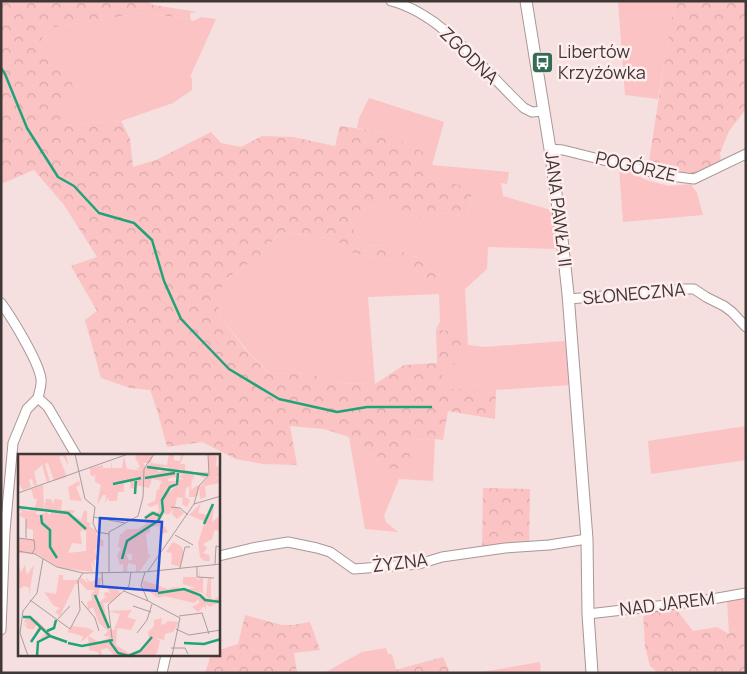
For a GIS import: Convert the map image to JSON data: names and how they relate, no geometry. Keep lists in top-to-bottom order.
{
  "streets": {
    "street": [
      "ZGODNA",
      "POGÓRZE",
      "JANA PAWŁA II",
      "SŁONECZNA",
      "ŻYZNA",
      "NAD JAREM"
    ]
  },
  "crossings": [
    ["ZGODNA", "JANA PAWŁA II"],
    ["POGÓRZE", "JANA PAWŁA II"],
    ["JANA PAWŁA II", "SŁONECZNA"],
    ["JANA PAWŁA II", "ŻYZNA"]
  ],
  "places": {
    "bus stop": ["Libertów Krzyżówka"]
  }
}
